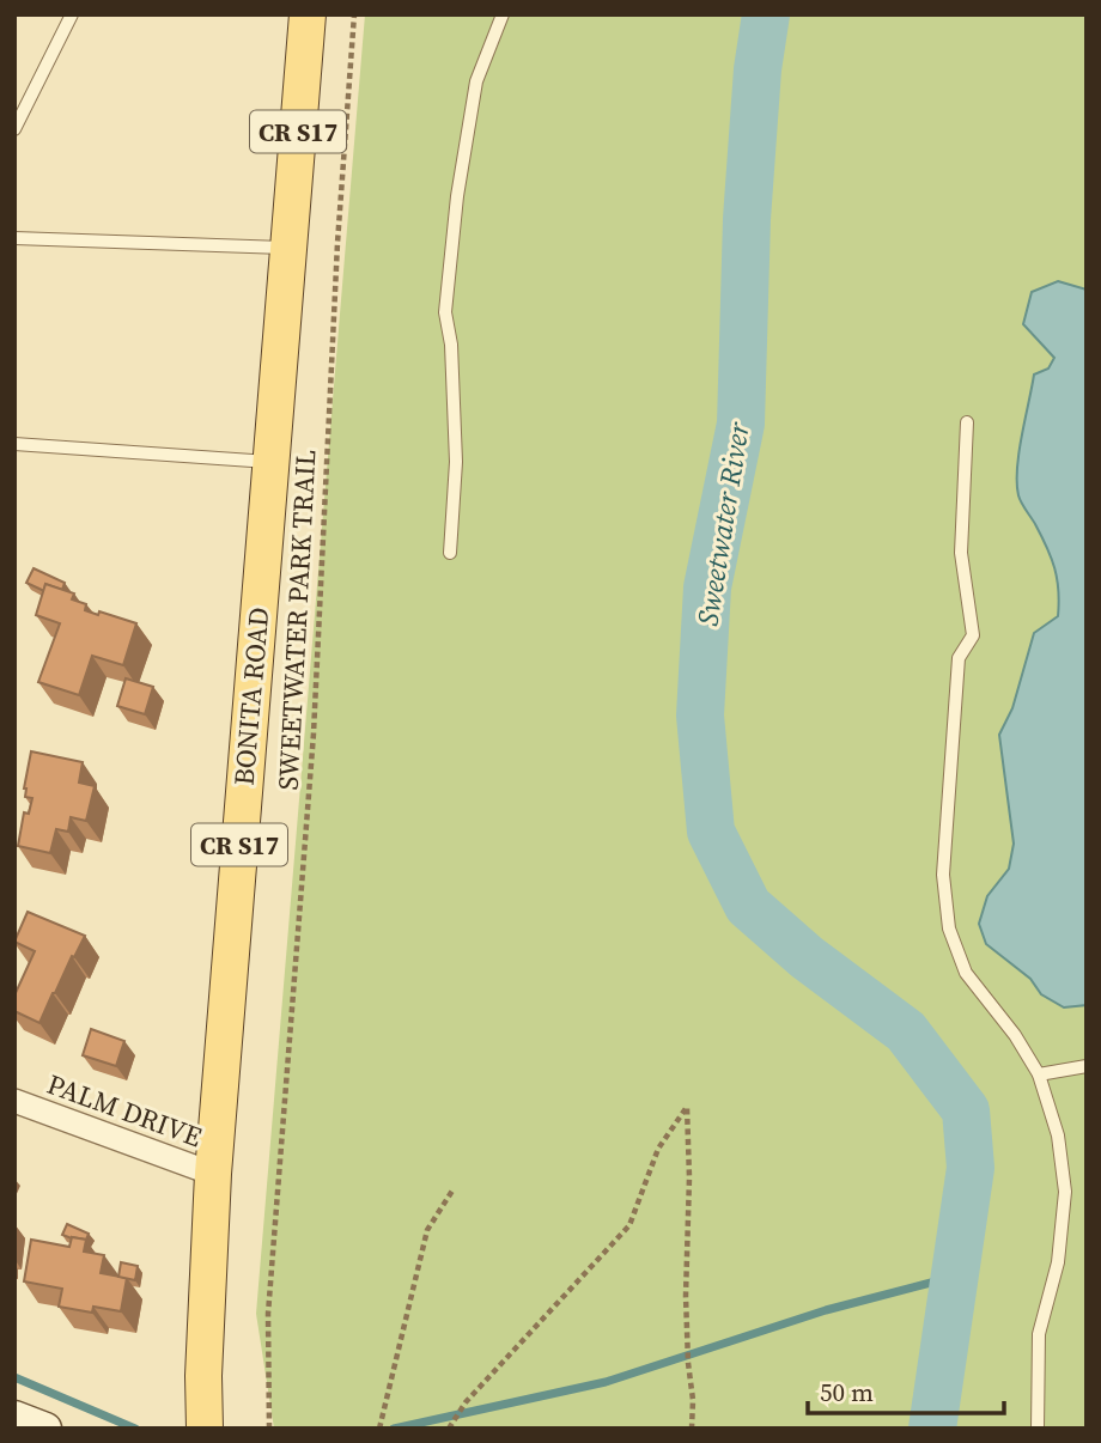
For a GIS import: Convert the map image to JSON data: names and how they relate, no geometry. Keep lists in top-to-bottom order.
{
  "streets": {
    "main road": ["CR S17", "BONITA ROAD"],
    "street": ["PALM DRIVE"],
    "path": ["SWEETWATER PARK TRAIL"]
  },
  "crossings": [
    ["BONITA ROAD", "PALM DRIVE"]
  ],
  "water": ["Sweetwater River"],
  "scale_bar": "50 m"
}
